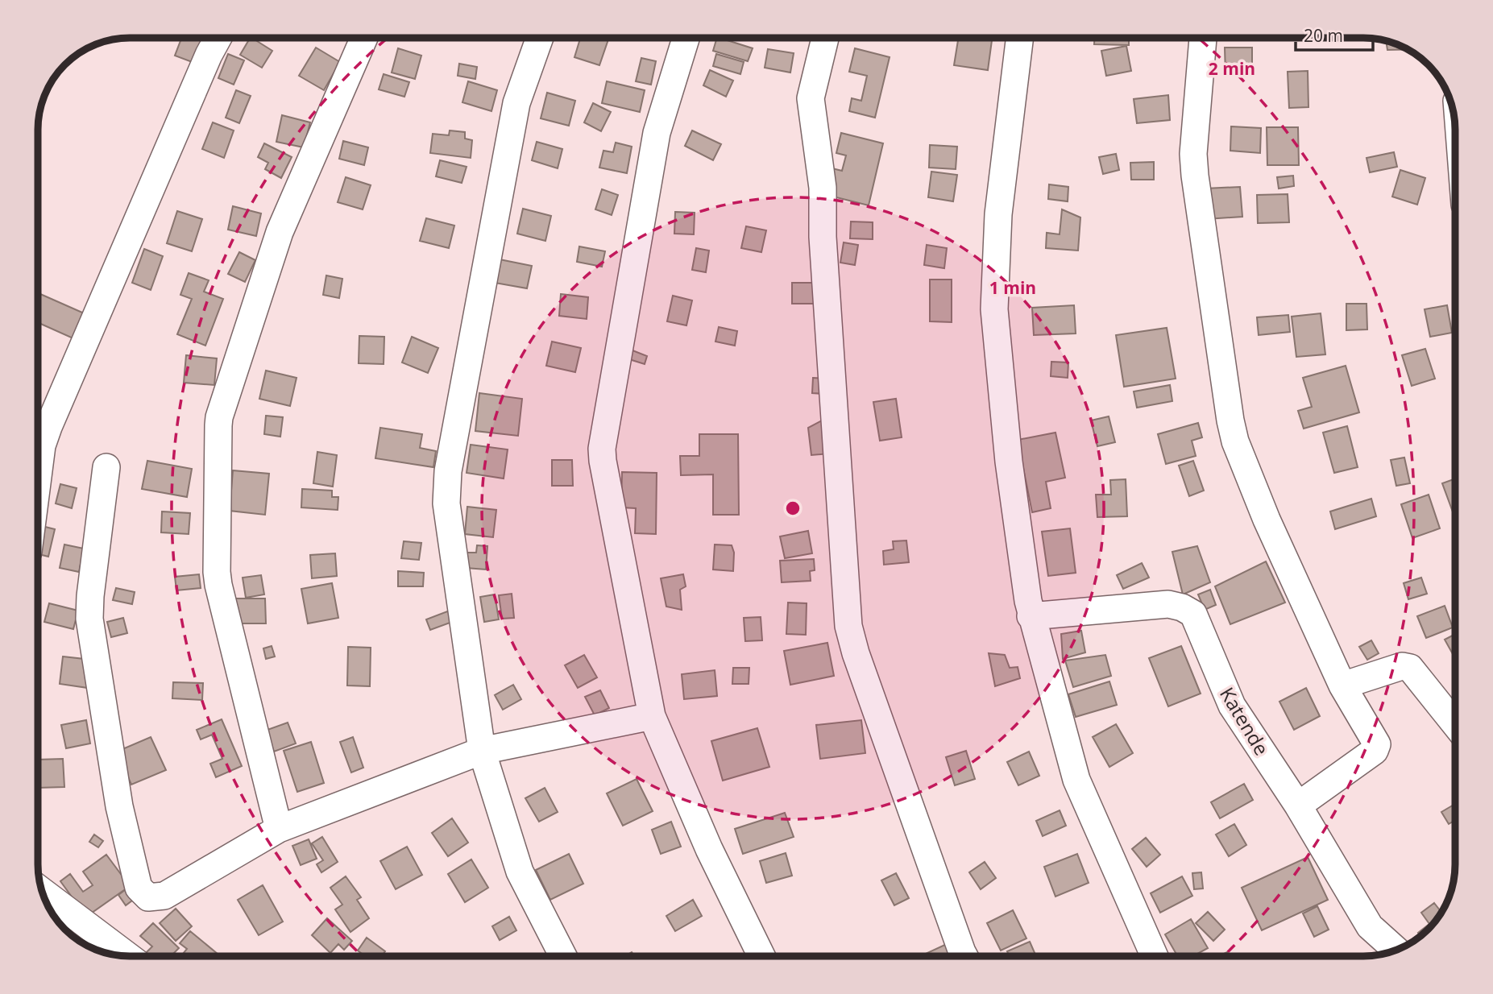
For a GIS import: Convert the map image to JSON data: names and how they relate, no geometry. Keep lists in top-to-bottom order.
{
  "streets": {
    "street": ["Katende"]
  },
  "scale_bar": "20 m",
  "rings": ["2 min", "1 min"]
}
